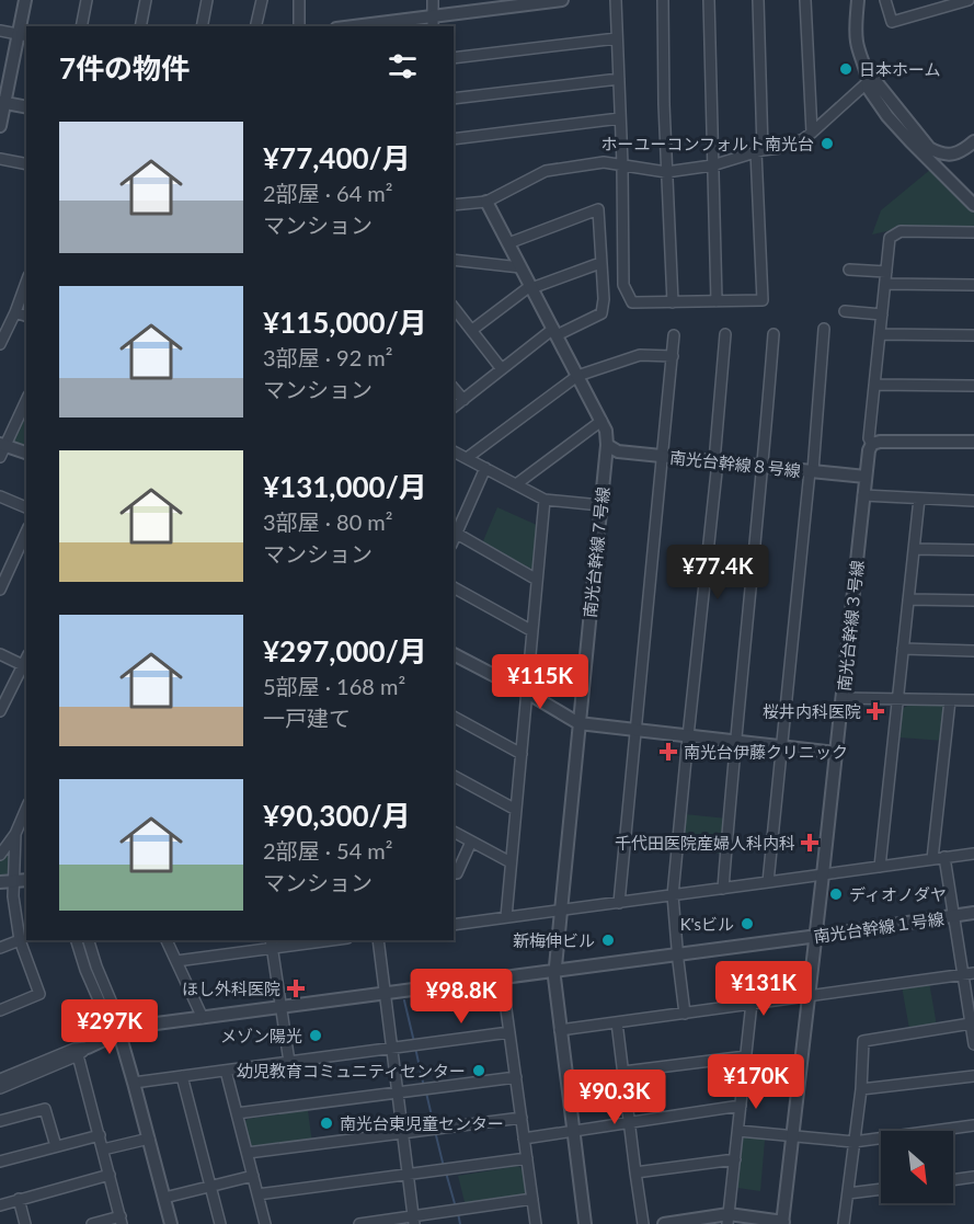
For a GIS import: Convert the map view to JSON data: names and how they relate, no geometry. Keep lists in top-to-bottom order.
{
  "streets": {
    "street": [
      "南光台幹線８号線",
      "南光台幹線７号線",
      "南光台幹線３号線",
      "南光台幹線１号線"
    ]
  },
  "crossings": [
    ["南光台幹線８号線", "南光台幹線７号線"],
    ["南光台幹線８号線", "南光台幹線３号線"],
    ["南光台幹線７号線", "南光台幹線１号線"],
    ["南光台幹線３号線", "南光台幹線１号線"]
  ],
  "places": {
    "other": [
      "日本ホーム",
      "ホーユーコンフォルト南光台",
      "ディオノダヤ",
      "K'sビル",
      "新梅伸ビル",
      "メゾン陽光",
      "幼児教育コミュニティセンター",
      "南光台東児童センター"
    ],
    "health": [
      "桜井内科医院",
      "南光台伊藤クリニック",
      "千代田医院産婦人科内科",
      "ほし外科医院"
    ]
  },
  "north": "bottom right",
  "page": {
    "heading": "7件の物件",
    "list": [
      {
        "name": "¥77,400/月",
        "note": "2部屋 · 64 m² · マンション"
      },
      {
        "name": "¥115,000/月",
        "note": "3部屋 · 92 m² · マンション"
      },
      {
        "name": "¥131,000/月",
        "note": "3部屋 · 80 m² · マンション"
      },
      {
        "name": "¥297,000/月",
        "note": "5部屋 · 168 m² · 一戸建て"
      },
      {
        "name": "¥90,300/月",
        "note": "2部屋 · 54 m² · マンション"
      }
    ],
    "price": [
      "¥77.4K",
      "¥115K",
      "¥131K",
      "¥98.8K",
      "¥297K",
      "¥170K",
      "¥90.3K"
    ]
  }
}
